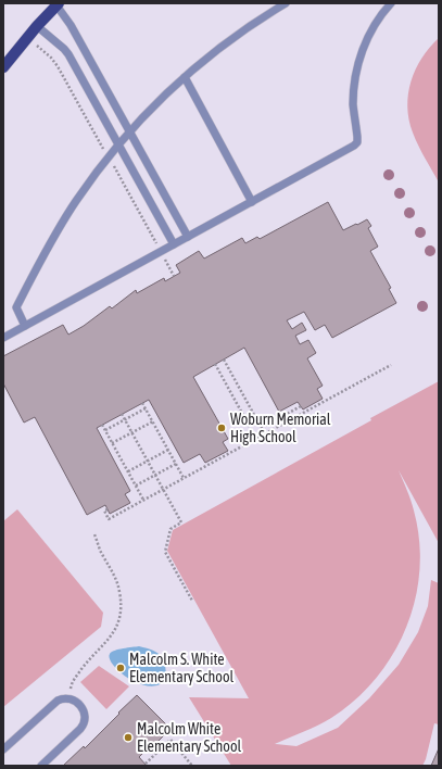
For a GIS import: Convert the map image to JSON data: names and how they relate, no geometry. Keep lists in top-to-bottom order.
{
  "places": ["Woburn Memorial High School", "Malcolm S. White Elementary School", "Malcolm White Elementary School"]
}
